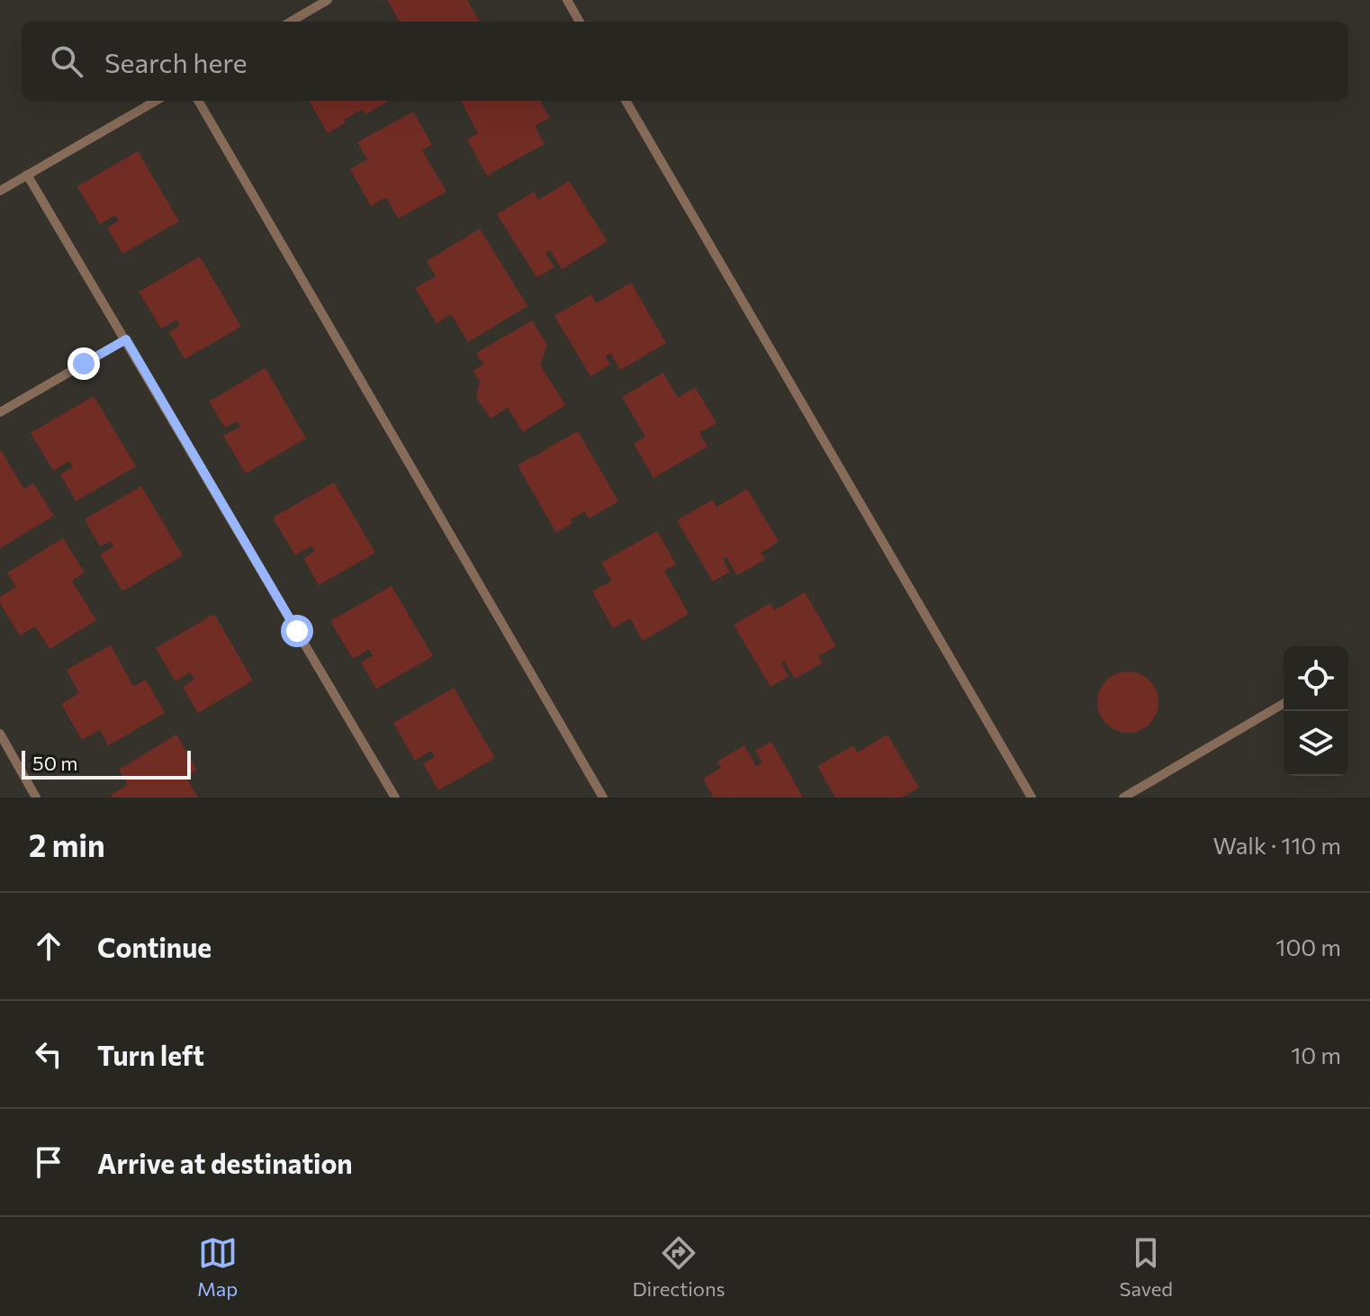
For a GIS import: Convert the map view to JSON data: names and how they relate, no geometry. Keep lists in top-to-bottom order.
{
  "scale_bar": "50 m",
  "page": {
    "search": "Search here",
    "scale": "50 m",
    "heading": ["2 min", "Walk · 110 m"],
    "list": [
      ["Continue", "100 m"],
      ["Turn left", "10 m"],
      "Arrive at destination"
    ],
    "nav": ["Map", "Directions", "Saved"]
  }
}
